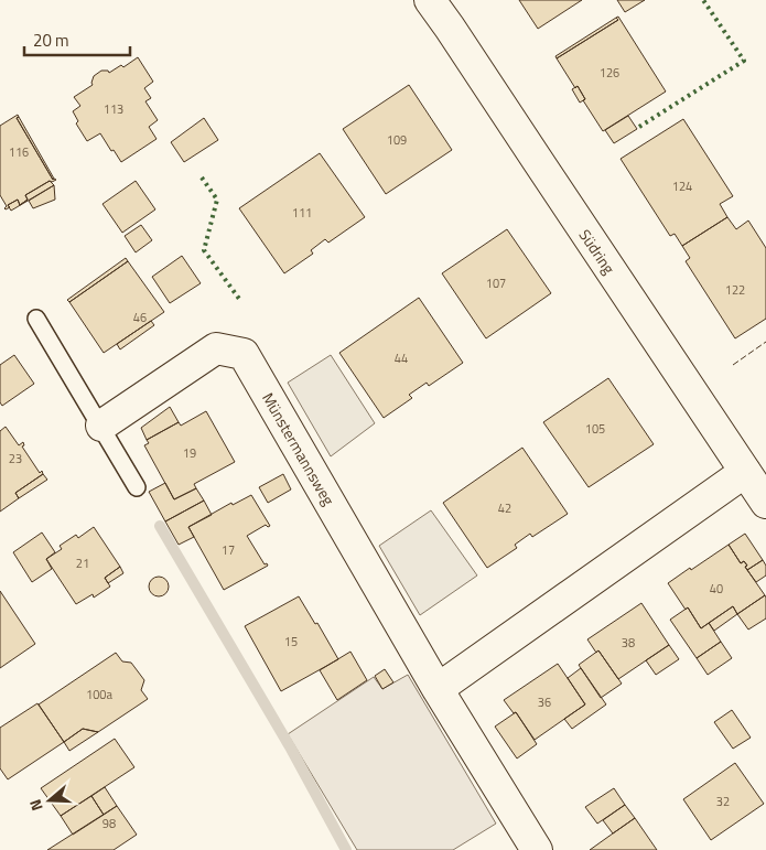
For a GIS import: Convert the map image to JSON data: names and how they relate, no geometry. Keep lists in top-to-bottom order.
{
  "streets": {
    "street": ["Südring", "Münstermannsweg"]
  },
  "house_numbers": [
    "126",
    "113",
    "109",
    "116",
    "124",
    "111",
    "107",
    "122",
    "46",
    "44",
    "105",
    "19",
    "23",
    "42",
    "17",
    "21",
    "40",
    "15",
    "38",
    "100a",
    "36",
    "32",
    "98"
  ],
  "scale_bar": "20 m",
  "north": "left"
}
